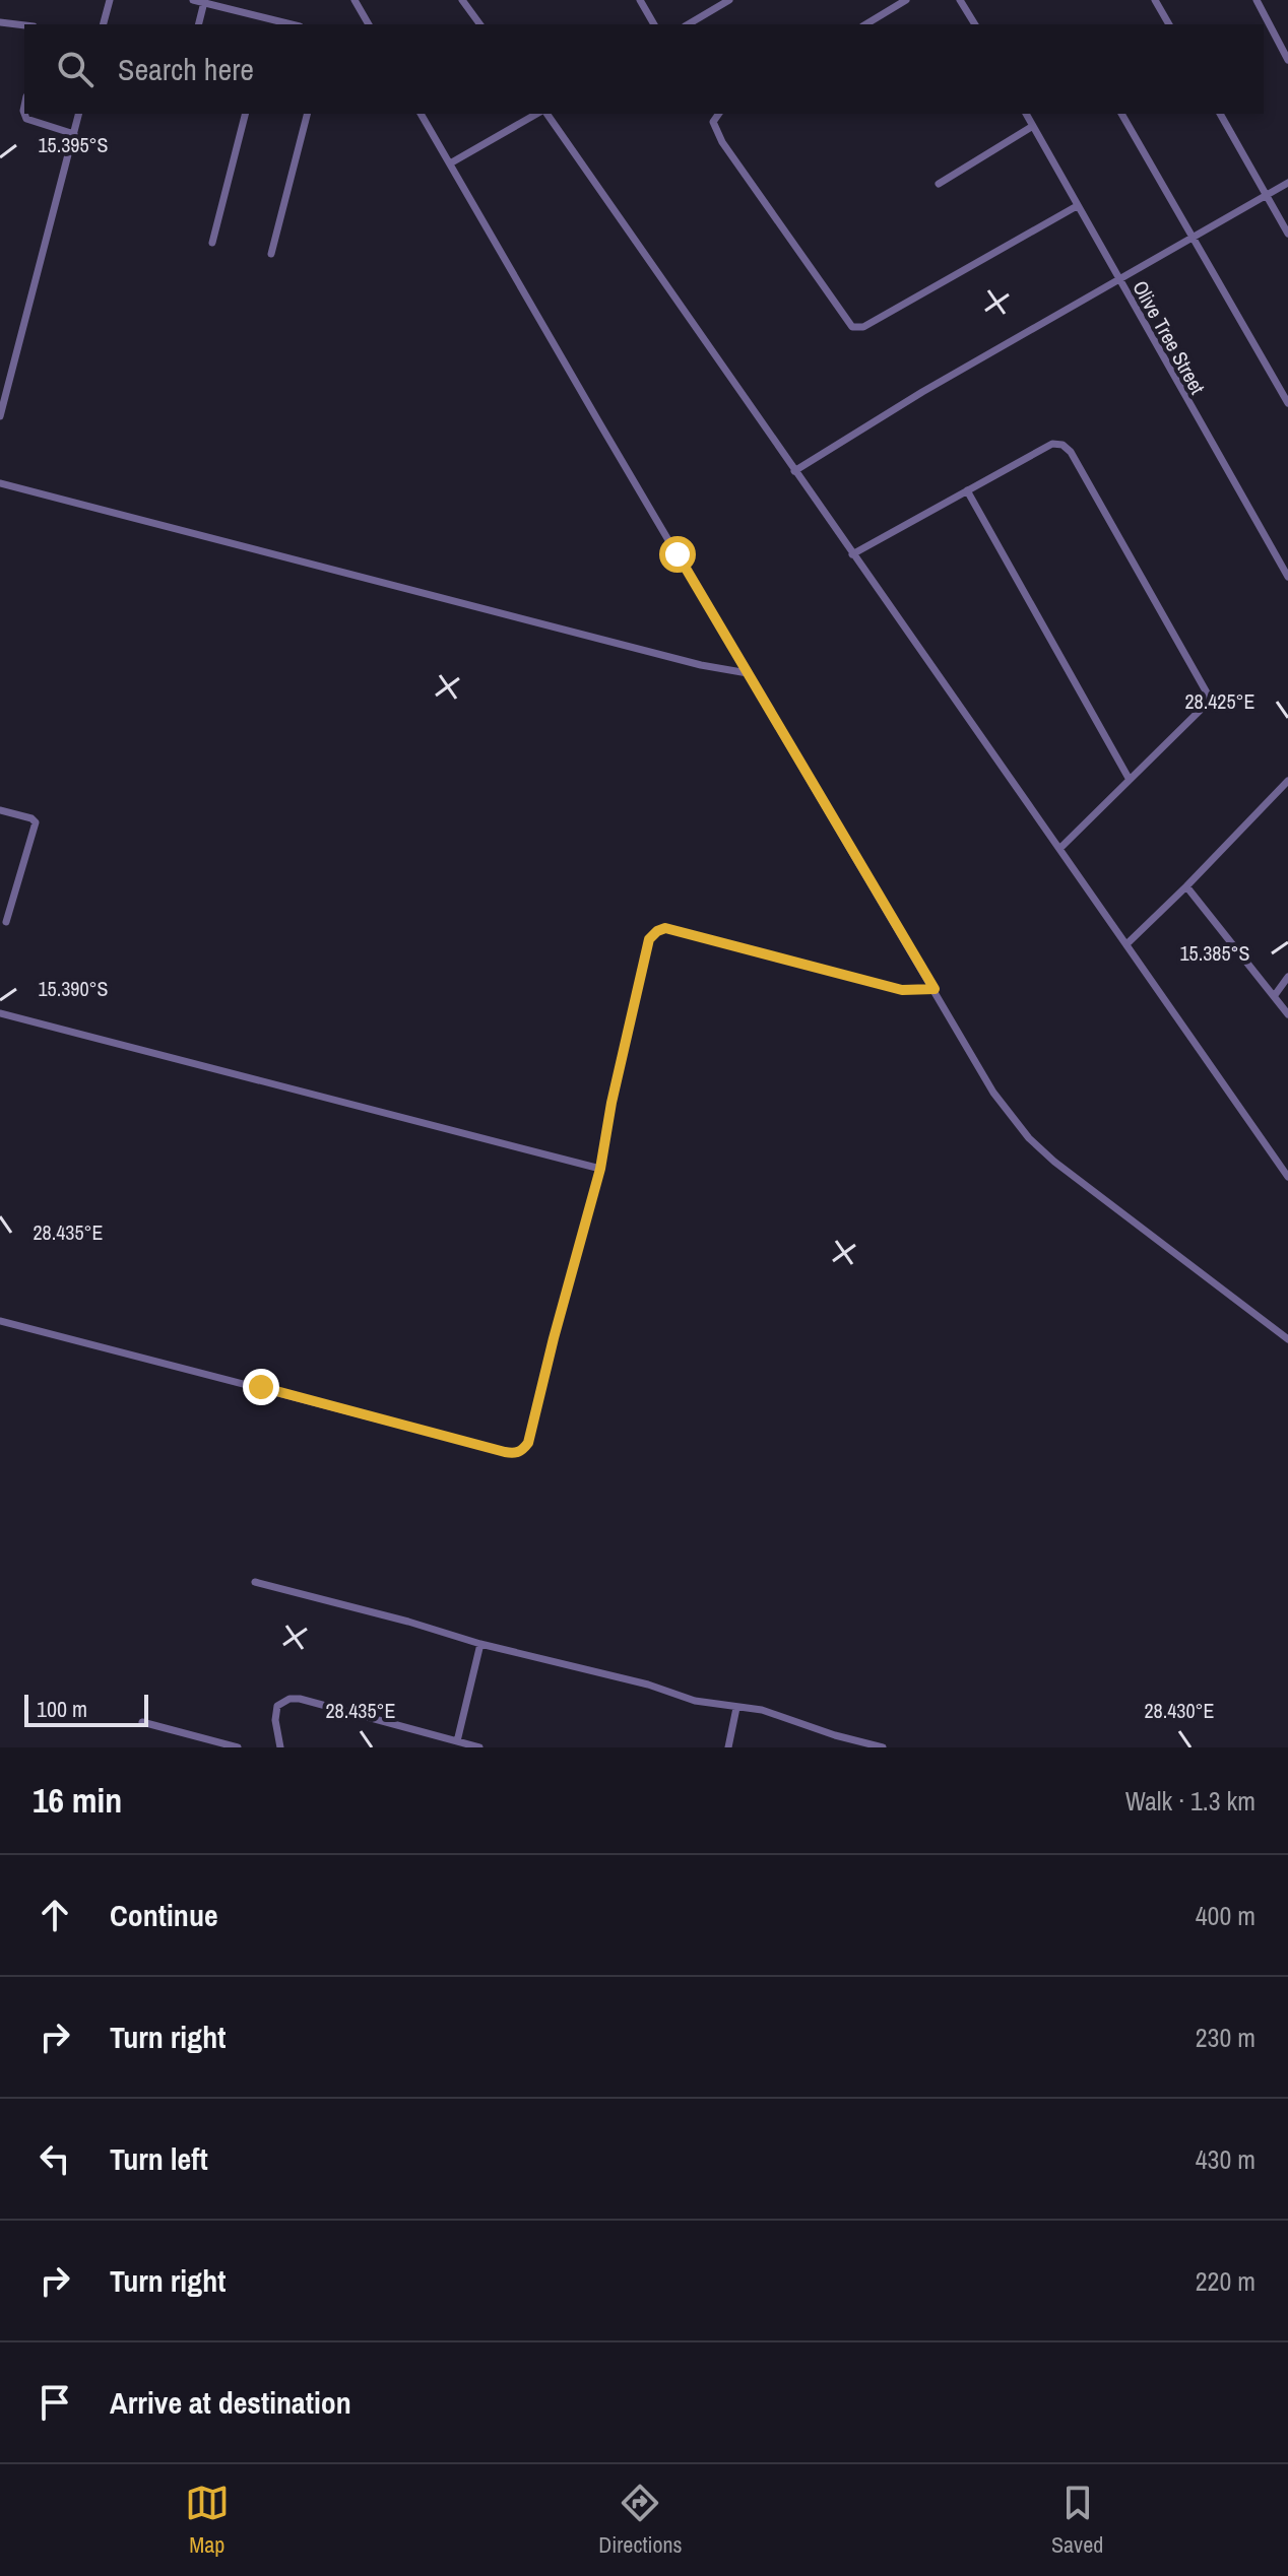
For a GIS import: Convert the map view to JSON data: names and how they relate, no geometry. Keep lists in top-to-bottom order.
{
  "streets": {
    "street": ["Olive Tree Street"]
  },
  "scale_bar": "100 m",
  "page": {
    "search": "Search here",
    "scale": "100 m",
    "heading": ["16 min", "Walk · 1.3 km"],
    "list": [
      ["Continue", "400 m"],
      ["Turn right", "230 m"],
      ["Turn left", "430 m"],
      ["Turn right", "220 m"],
      "Arrive at destination"
    ],
    "nav": ["Map", "Directions", "Saved"]
  },
  "coordinates": [
    "15.395°S",
    "28.425°E",
    "15.385°S",
    "15.390°S",
    "28.435°E",
    "28.430°E"
  ]
}
